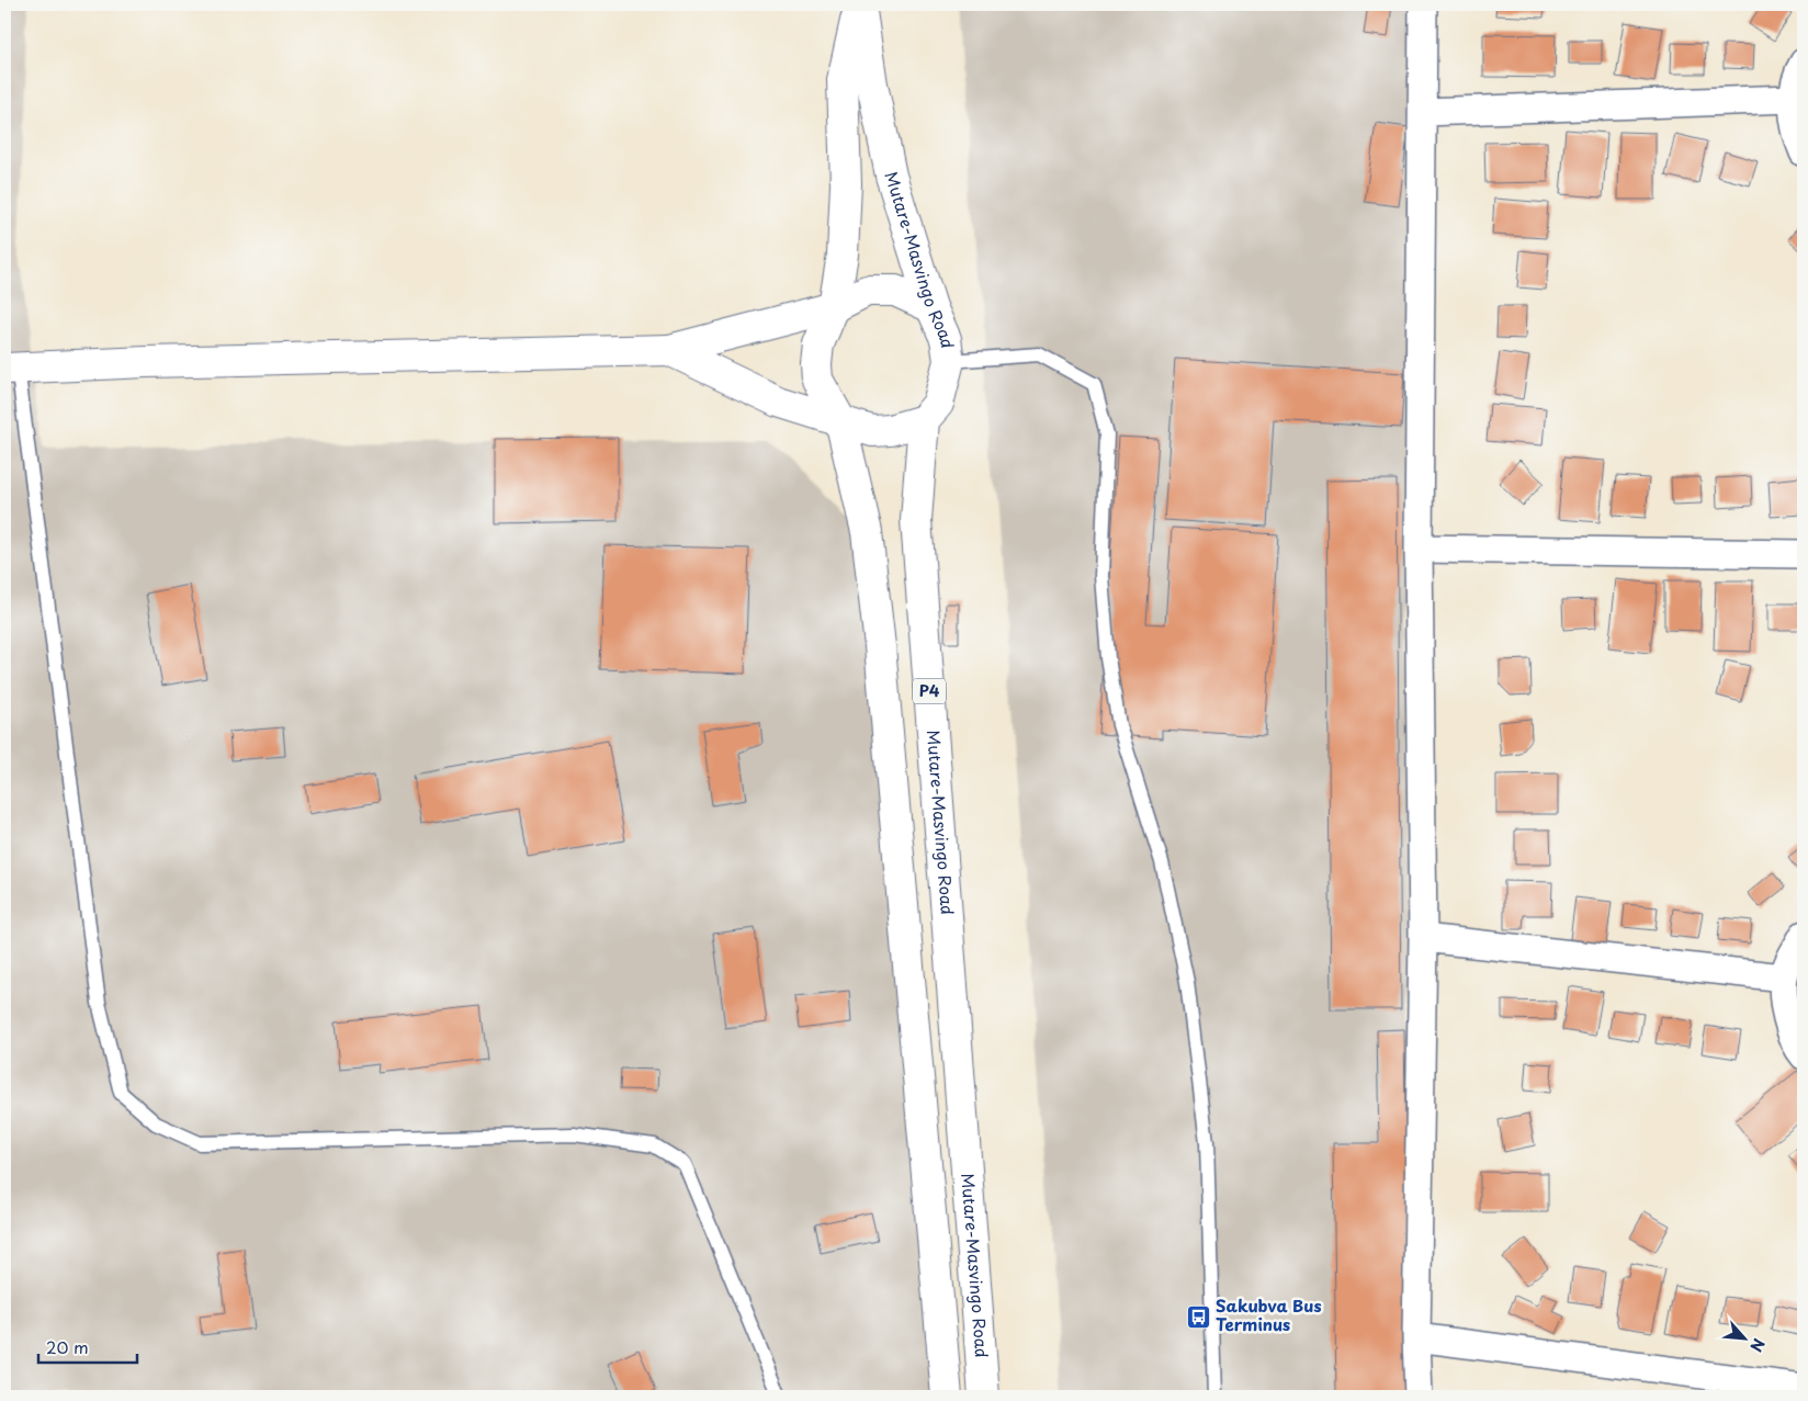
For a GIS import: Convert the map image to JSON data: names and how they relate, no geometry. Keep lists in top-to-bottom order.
{
  "streets": {
    "main road": ["Mutare-Masvingo Road", "P4"]
  },
  "places": {
    "bus stop": ["Sakubva Bus Terminus"]
  },
  "scale_bar": "20 m",
  "north": "bottom right"
}
